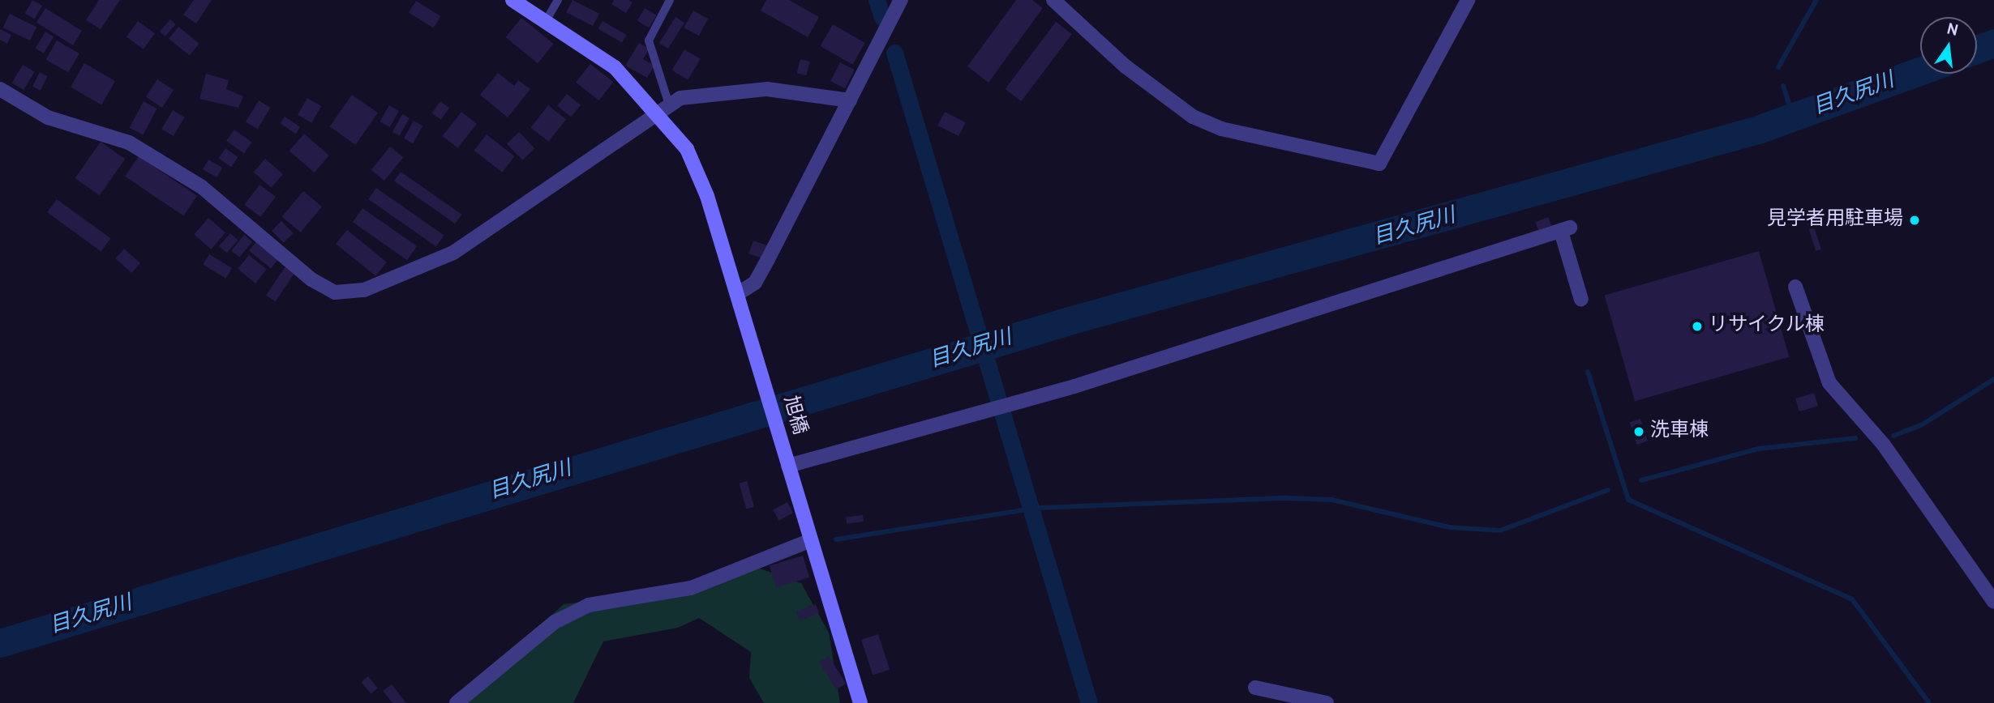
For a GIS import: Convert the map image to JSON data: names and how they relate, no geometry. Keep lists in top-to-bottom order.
{
  "streets": {
    "street": ["旭橋"]
  },
  "water": ["目久尻川"],
  "places": ["見学者用駐車場", "リサイクル棟", "洗車棟"],
  "north": "top"
}
